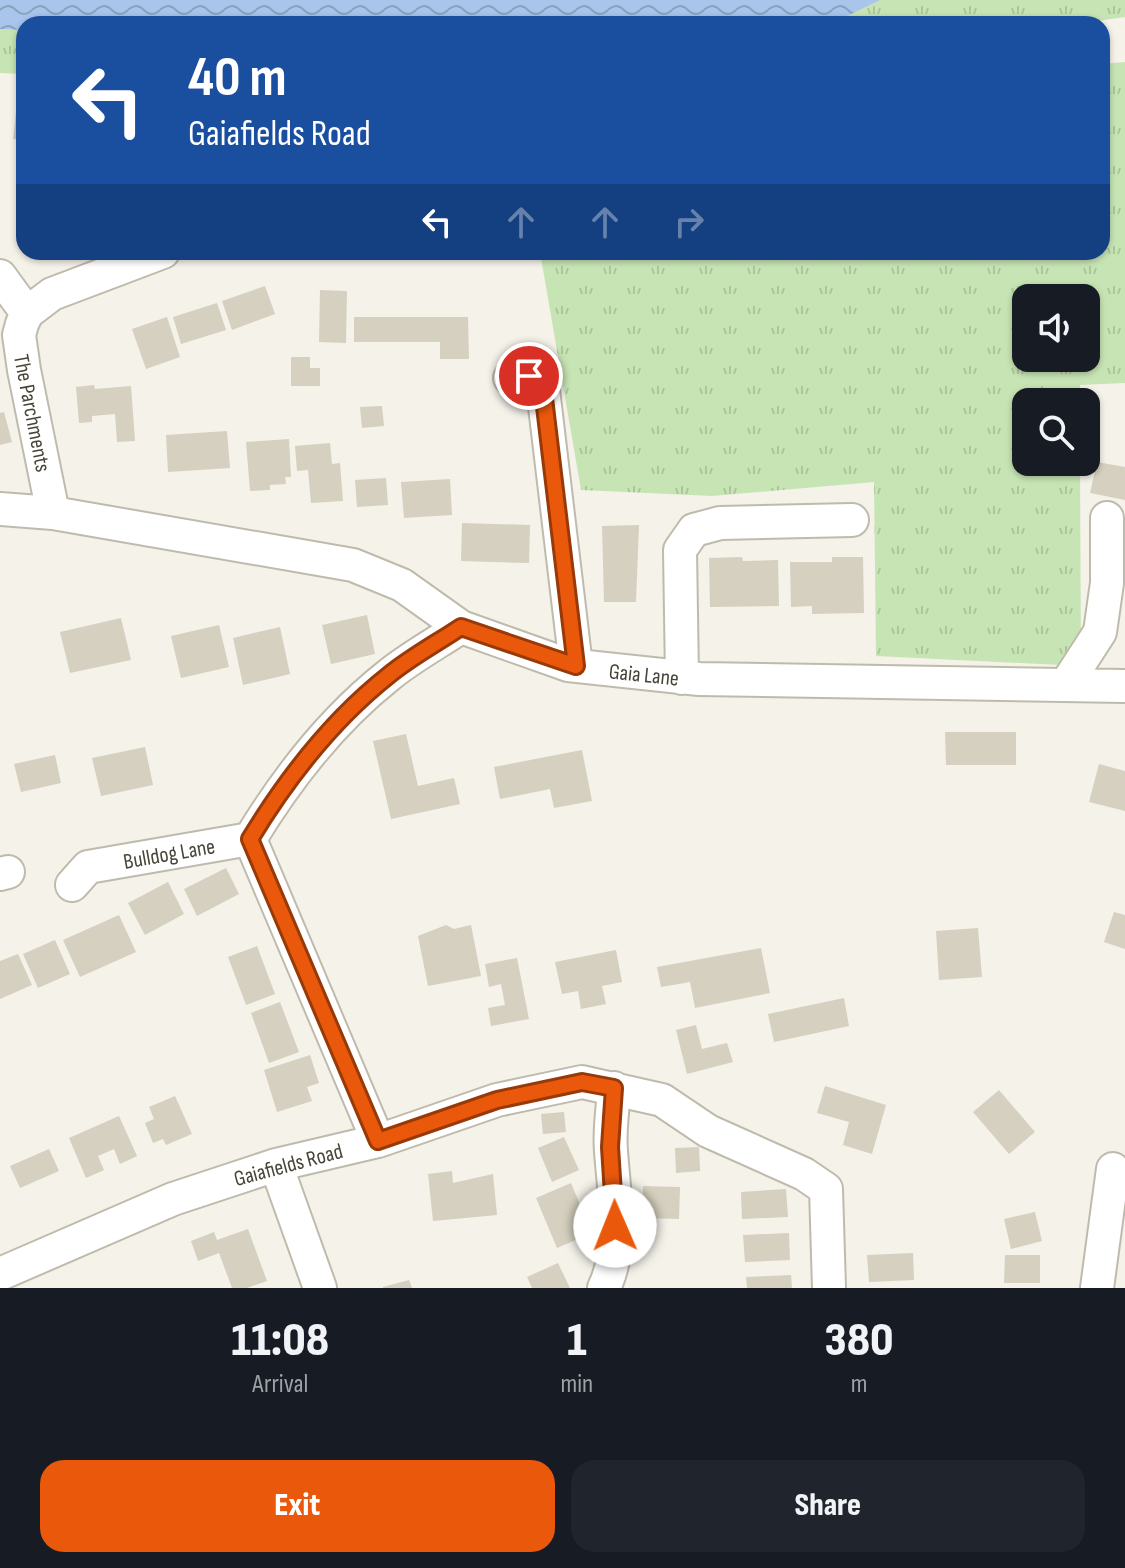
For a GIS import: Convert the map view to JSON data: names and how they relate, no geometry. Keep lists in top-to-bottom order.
{
  "streets": {
    "street": [
      "The Parchments",
      "Gaia Lane",
      "Bulldog Lane",
      "Gaiafields Road"
    ]
  },
  "crossings": [
    ["The Parchments", "Gaia Lane"]
  ],
  "page": {
    "turn": ["40 m", "Gaiafields Road"],
    "eta": [
      "11:08",
      "Arrival",
      "1",
      "min",
      "380",
      "m"
    ],
    "buttons": ["Exit", "Share"]
  }
}
